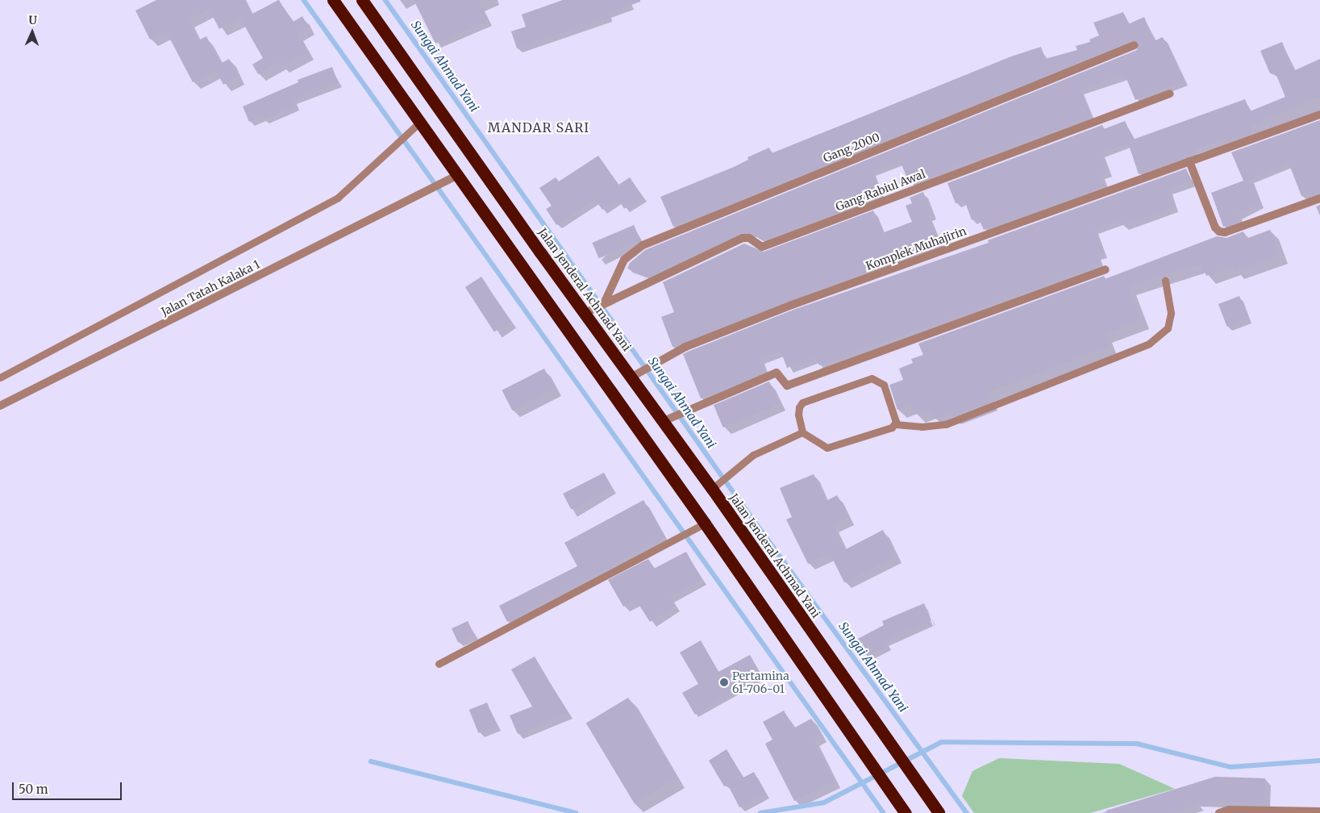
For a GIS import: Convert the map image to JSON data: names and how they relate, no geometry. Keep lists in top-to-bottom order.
{
  "streets": {
    "highway": ["Jalan Jenderal Achmad Yani"],
    "street": [
      "Gang 2000",
      "Gang Rabiul Awal",
      "Komplek Muhajirin",
      "Jalan Tatah Kalaka 1"
    ]
  },
  "crossings": [
    ["Gang 2000", "Gang Rabiul Awal"],
    ["Komplek Muhajirin", "Jalan Jenderal Achmad Yani"]
  ],
  "districts": ["MANDAR SARI"],
  "water": ["Sungai Ahmad Yani"],
  "places": ["Pertamina 61-706-01"],
  "scale_bar": "50 m",
  "north": "top"
}
